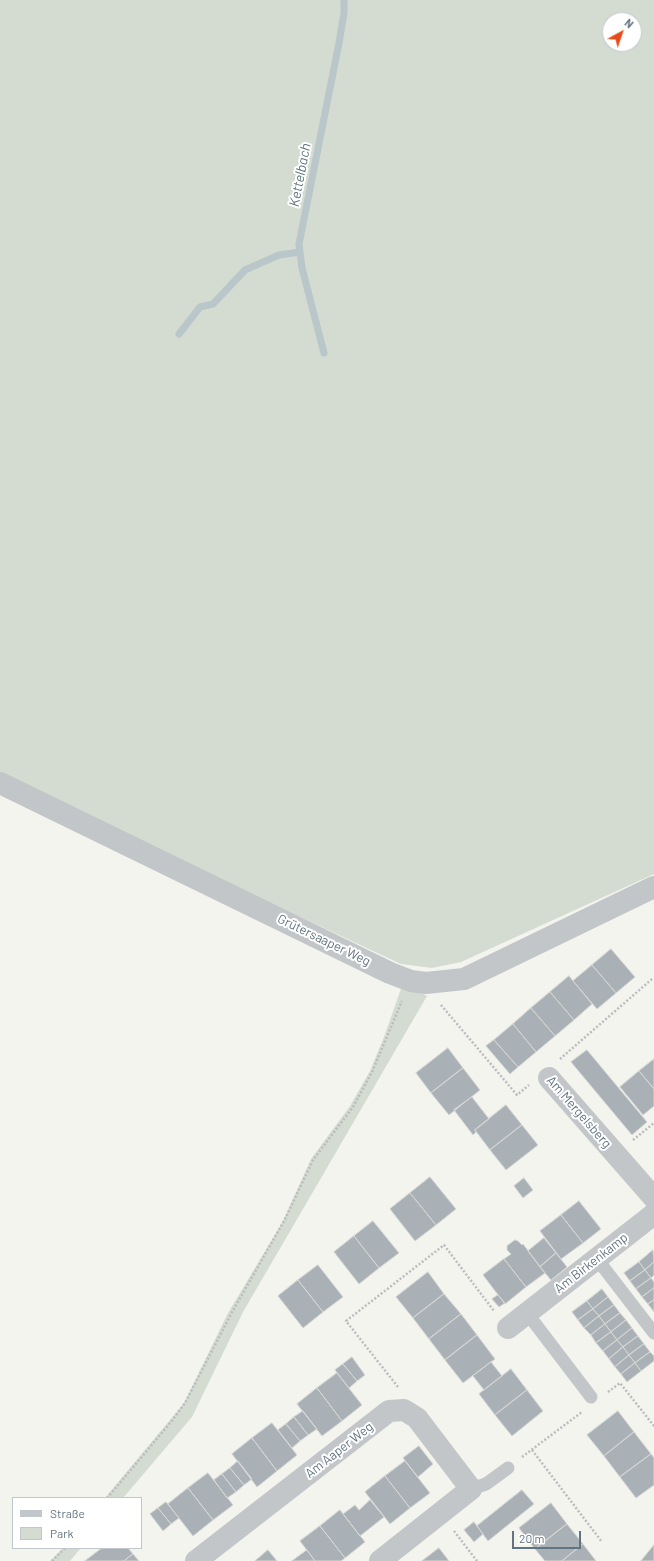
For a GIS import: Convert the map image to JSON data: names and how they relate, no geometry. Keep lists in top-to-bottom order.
{
  "streets": {
    "street": [
      "Grütersaaper Weg",
      "Am Mergelsberg",
      "Am Birkenkamp",
      "Am Aaper Weg"
    ]
  },
  "water": ["Kettelbach"],
  "legend": ["Straße", "Park"],
  "scale_bar": "20 m",
  "north": "top right"
}
